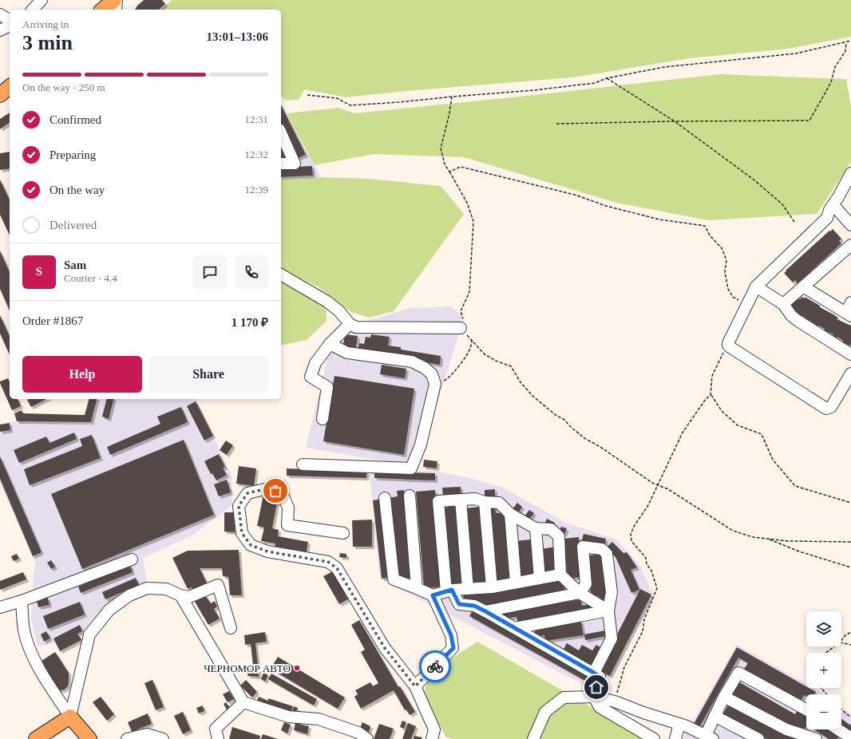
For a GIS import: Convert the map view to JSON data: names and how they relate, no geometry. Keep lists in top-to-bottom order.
{
  "places": ["ЧЕРНОМОР АВТО"],
  "page": {
    "heading": ["3 min", "Arriving in", "13:01–13:06"],
    "panel": [
      "Sam",
      "Courier · 4.4",
      "Order #1867",
      "1 170 ₽"
    ],
    "bar": "On the way · 250 m",
    "list": [
      ["Confirmed", "12:31"],
      ["Preparing", "12:32"],
      ["On the way", "12:39"],
      "Delivered"
    ],
    "round": "S",
    "buttons": ["Help", "Share"],
    "map_buttons": ["+", "−"]
  }
}
